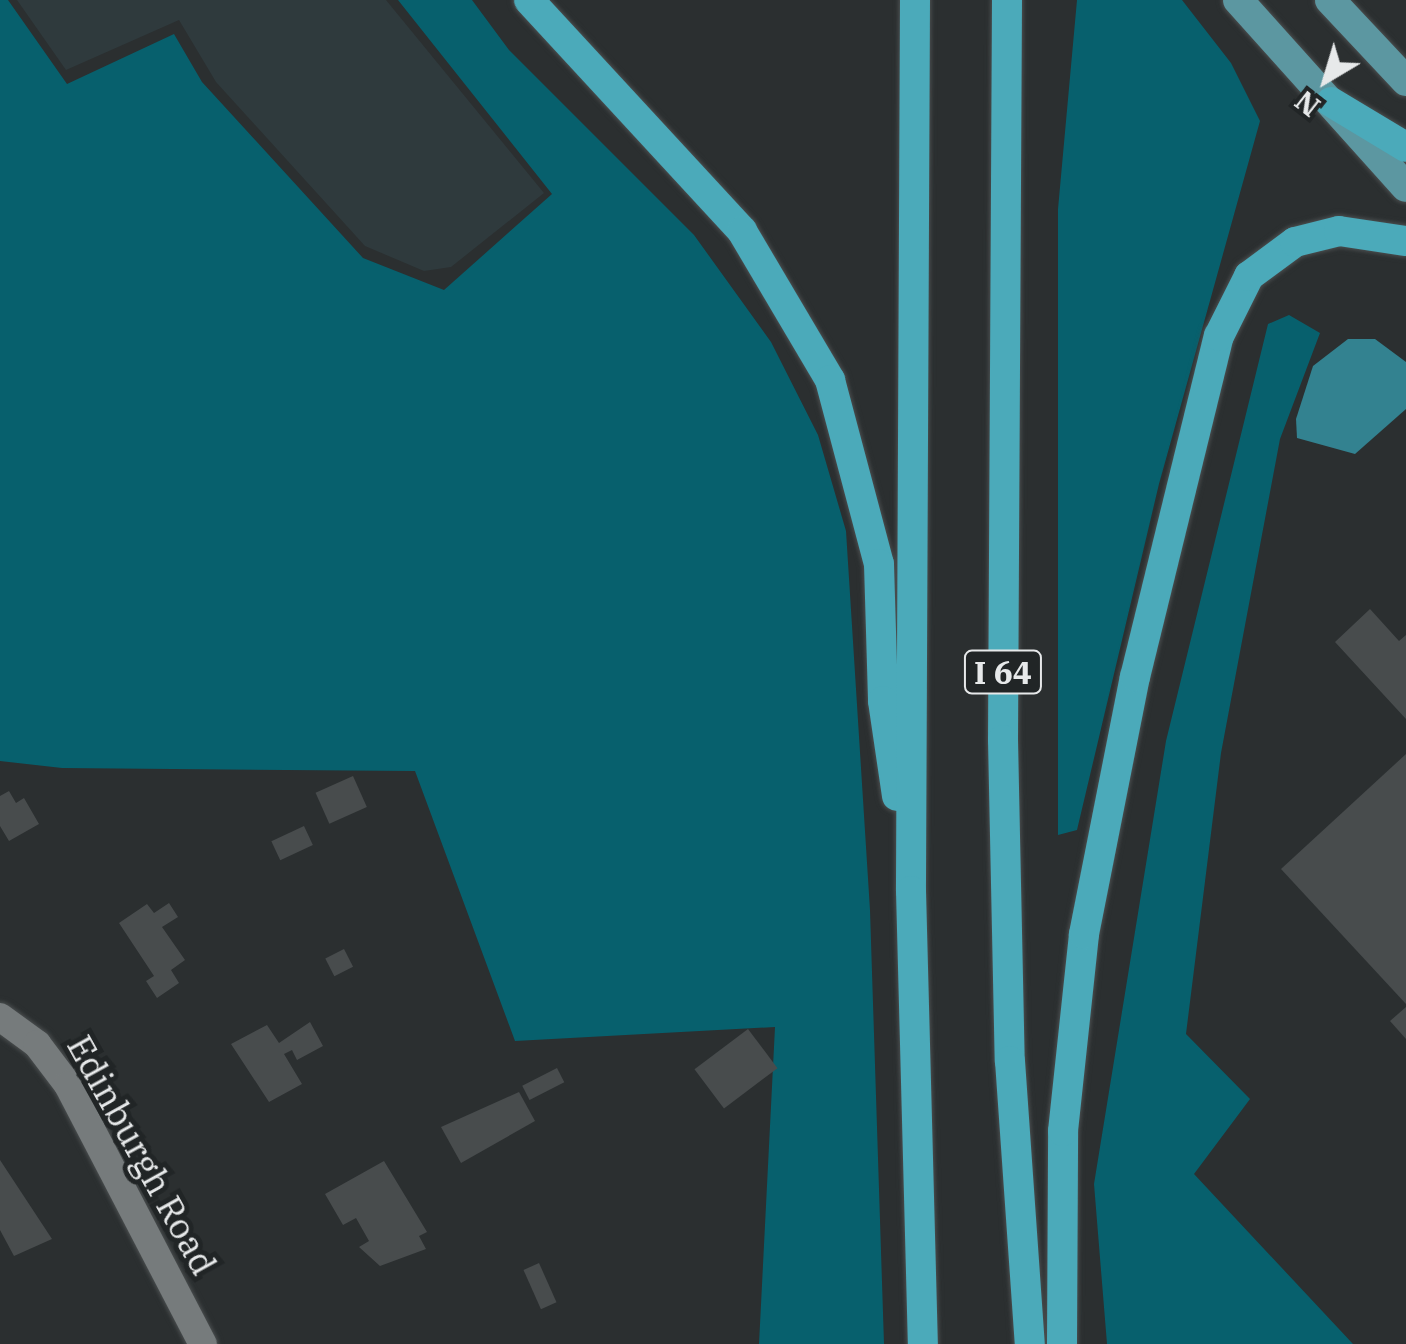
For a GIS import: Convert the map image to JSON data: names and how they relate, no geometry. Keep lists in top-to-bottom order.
{
  "streets": {
    "highway": ["I 64"],
    "street": ["Edinburgh Road"]
  },
  "north": "bottom left"
}
